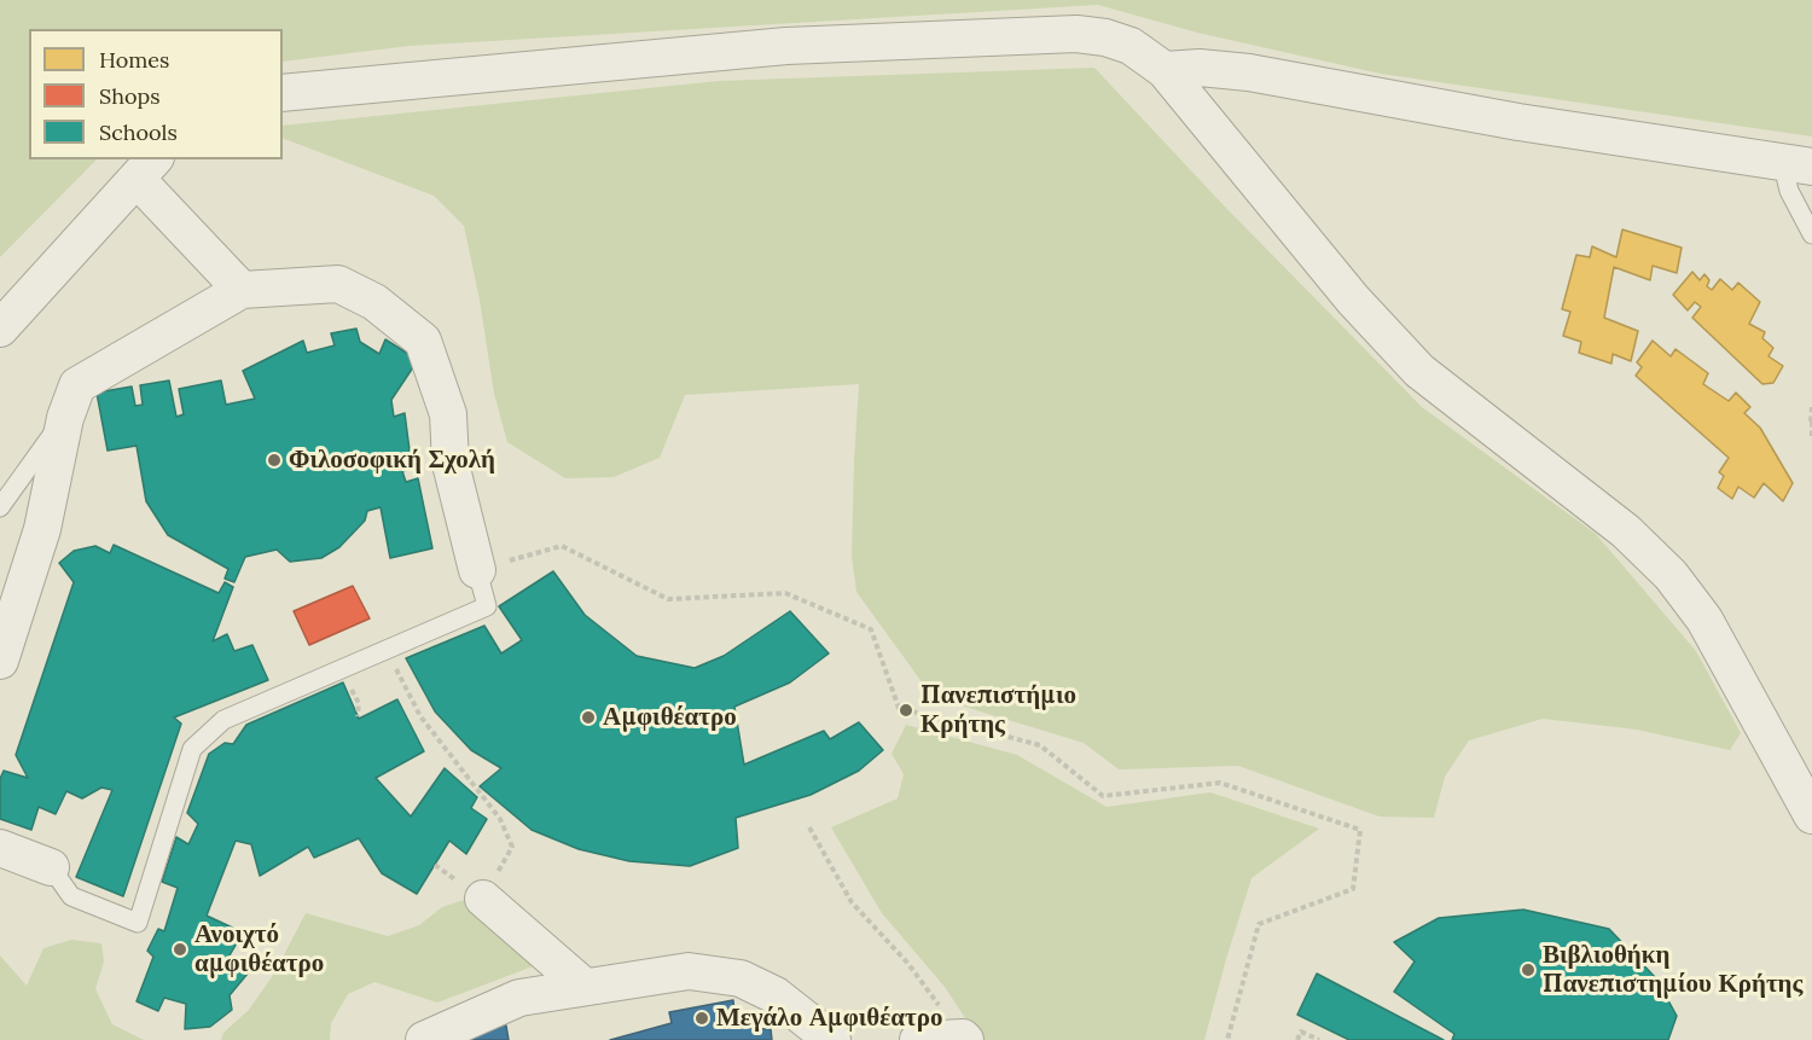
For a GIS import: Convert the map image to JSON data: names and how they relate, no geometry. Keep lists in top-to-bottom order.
{
  "places": [
    "Φιλοσοφική Σχολή",
    "Πανεπιστήμιο Κρήτης",
    "Αμφιθέατρο",
    "Ανοιχτό αμφιθέατρο",
    "Βιβλιοθήκη Πανεπιστημίου Κρήτης",
    "Μεγάλο Αμφιθέατρο"
  ],
  "legend": ["Homes", "Shops", "Schools"]
}
